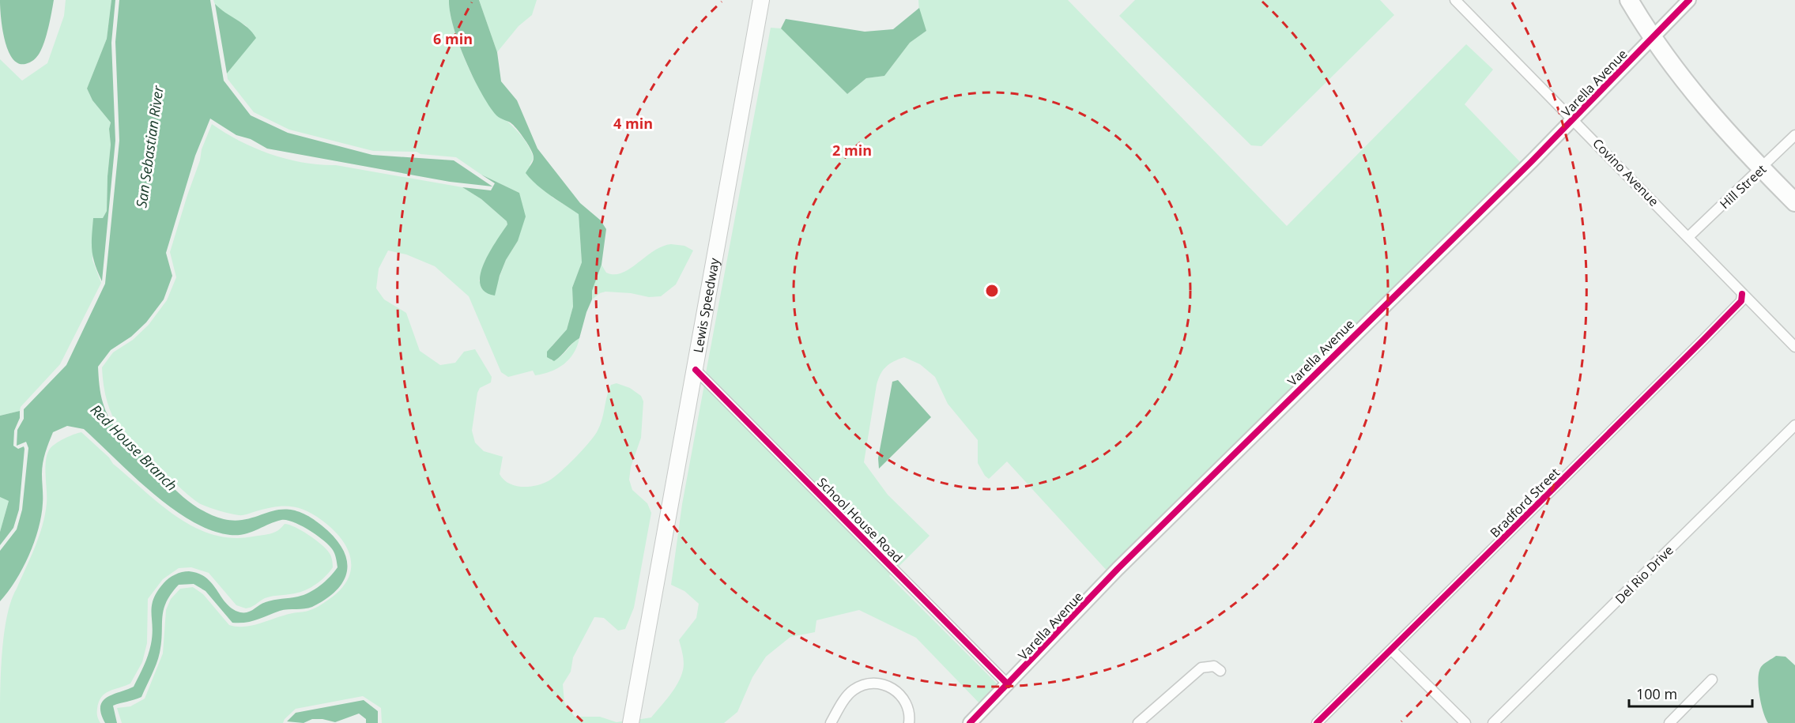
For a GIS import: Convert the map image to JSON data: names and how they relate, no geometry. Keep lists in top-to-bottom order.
{
  "streets": {
    "main road": ["Lewis Speedway"],
    "street": [
      "Varella Avenue",
      "Covino Avenue",
      "Hill Street",
      "Bradford Street",
      "School House Road",
      "Del Rio Drive"
    ]
  },
  "crossings": [
    ["Varella Avenue", "Covino Avenue"],
    ["Varella Avenue", "School House Road"],
    ["Covino Avenue", "Hill Street"],
    ["Covino Avenue", "Bradford Street"],
    ["Lewis Speedway", "School House Road"]
  ],
  "water": ["San Sebastian River", "Red House Branch"],
  "scale_bar": "100 m",
  "rings": ["6 min", "4 min", "2 min"]
}
